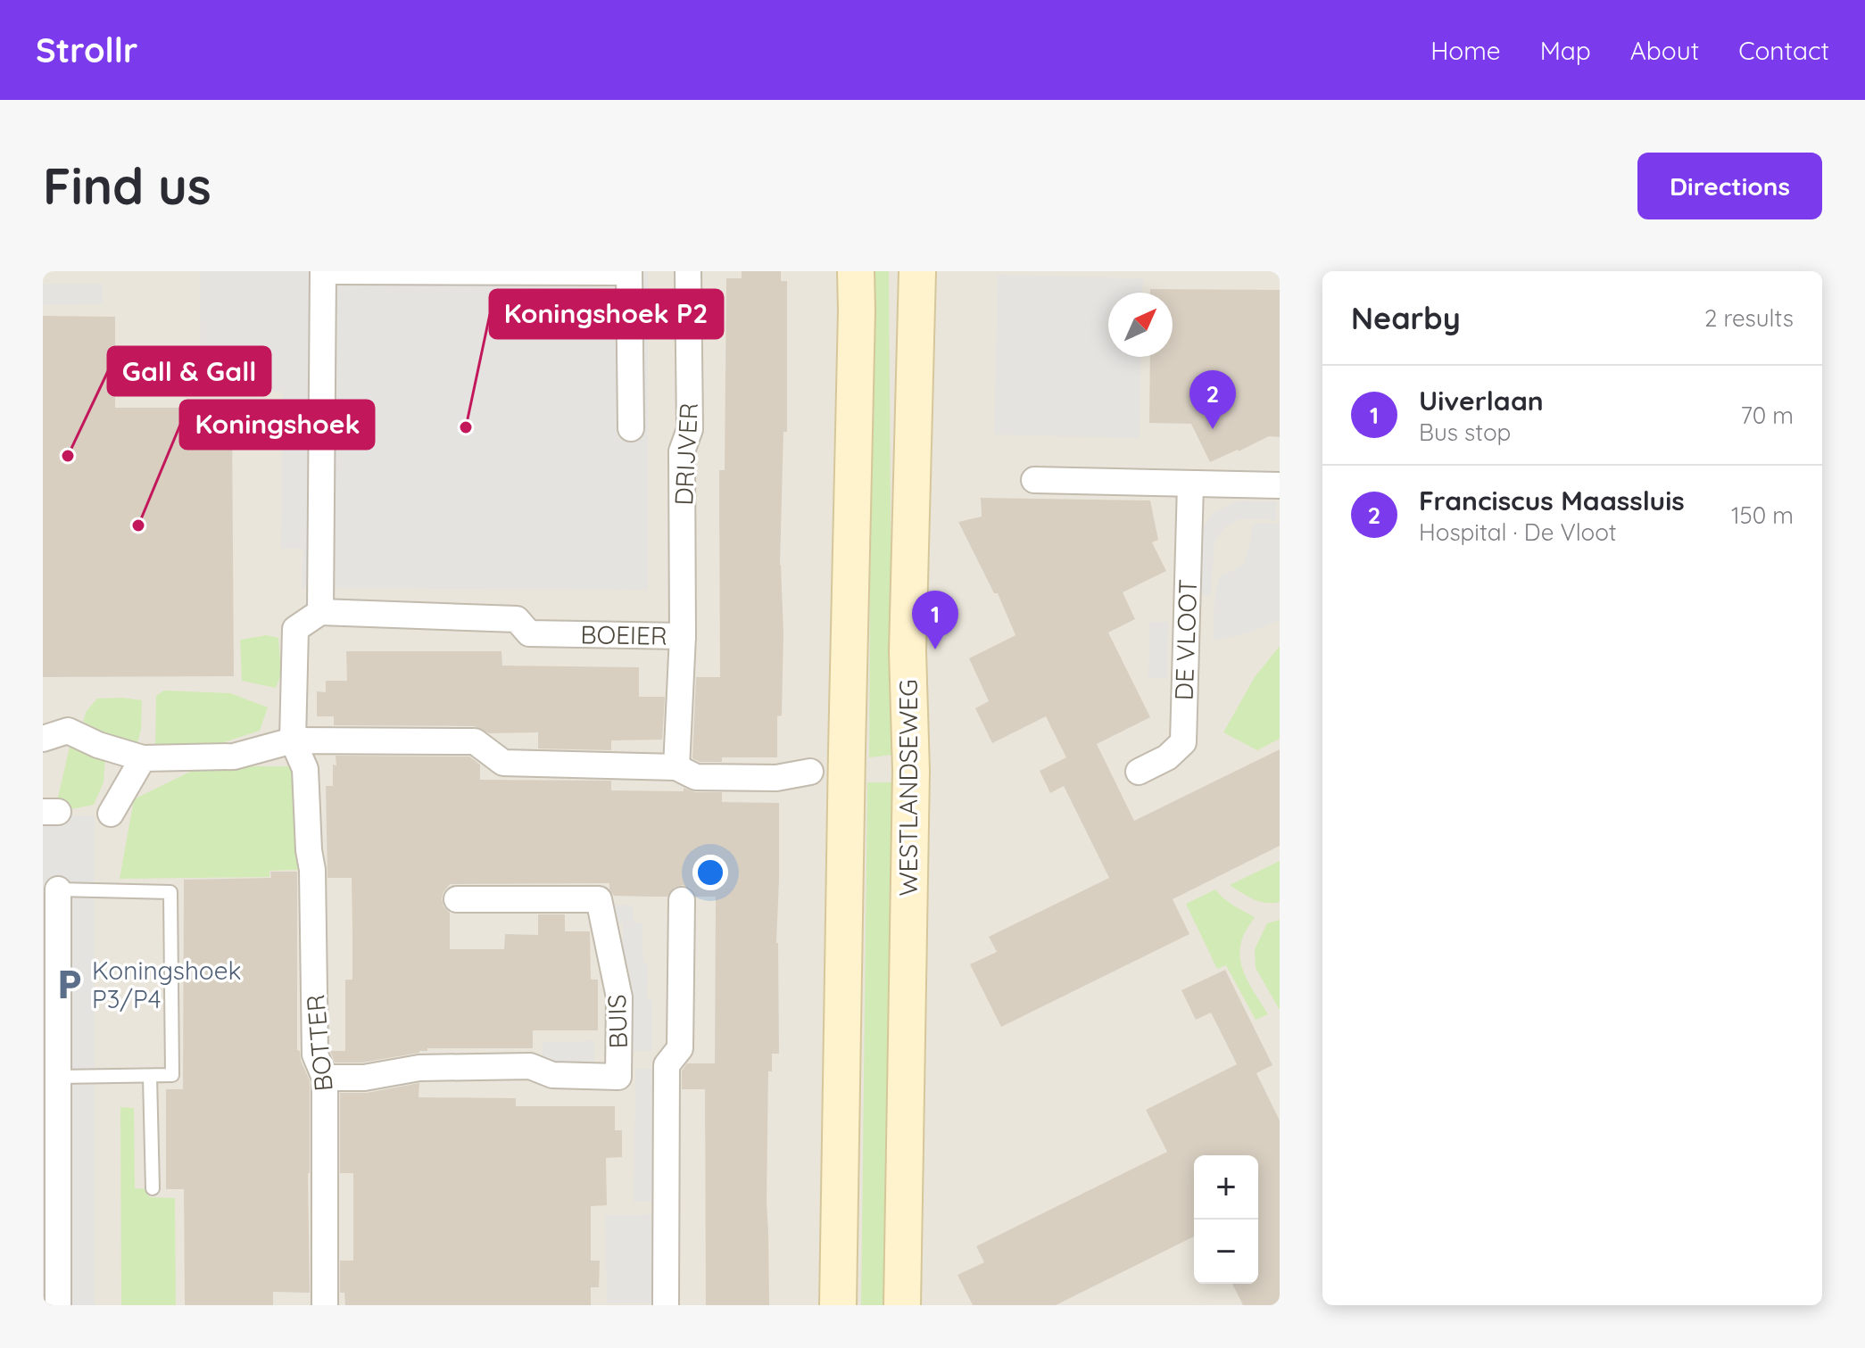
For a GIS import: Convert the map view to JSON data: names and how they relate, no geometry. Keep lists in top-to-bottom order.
{
  "streets": {
    "main road": ["WESTLANDSEWEG"],
    "street": [
      "DRIJVER",
      "BOEIER",
      "DE VLOOT",
      "BUIS",
      "BOTTER"
    ]
  },
  "crossings": [
    ["DRIJVER", "BOEIER"],
    ["BUIS", "BOTTER"]
  ],
  "places": {
    "other": ["Koningshoek P2", "Gall & Gall", "Koningshoek"],
    "parking": ["Koningshoek P3/P4"]
  },
  "north": "top right",
  "page": {
    "header": "Strollr",
    "nav": [
      "Home",
      "Map",
      "About",
      "Contact"
    ],
    "buttons": "Directions",
    "title": "Find us",
    "heading": ["Nearby", "2 results"],
    "list": [
      {
        "mark": "1",
        "name": "Uiverlaan",
        "note": "Bus stop",
        "value": "70 m"
      },
      {
        "mark": "2",
        "name": "Franciscus Maassluis",
        "note": "Hospital · De Vloot",
        "value": "150 m"
      }
    ],
    "pins": ["2", "1"],
    "map_buttons": ["+", "−"]
  }
}
